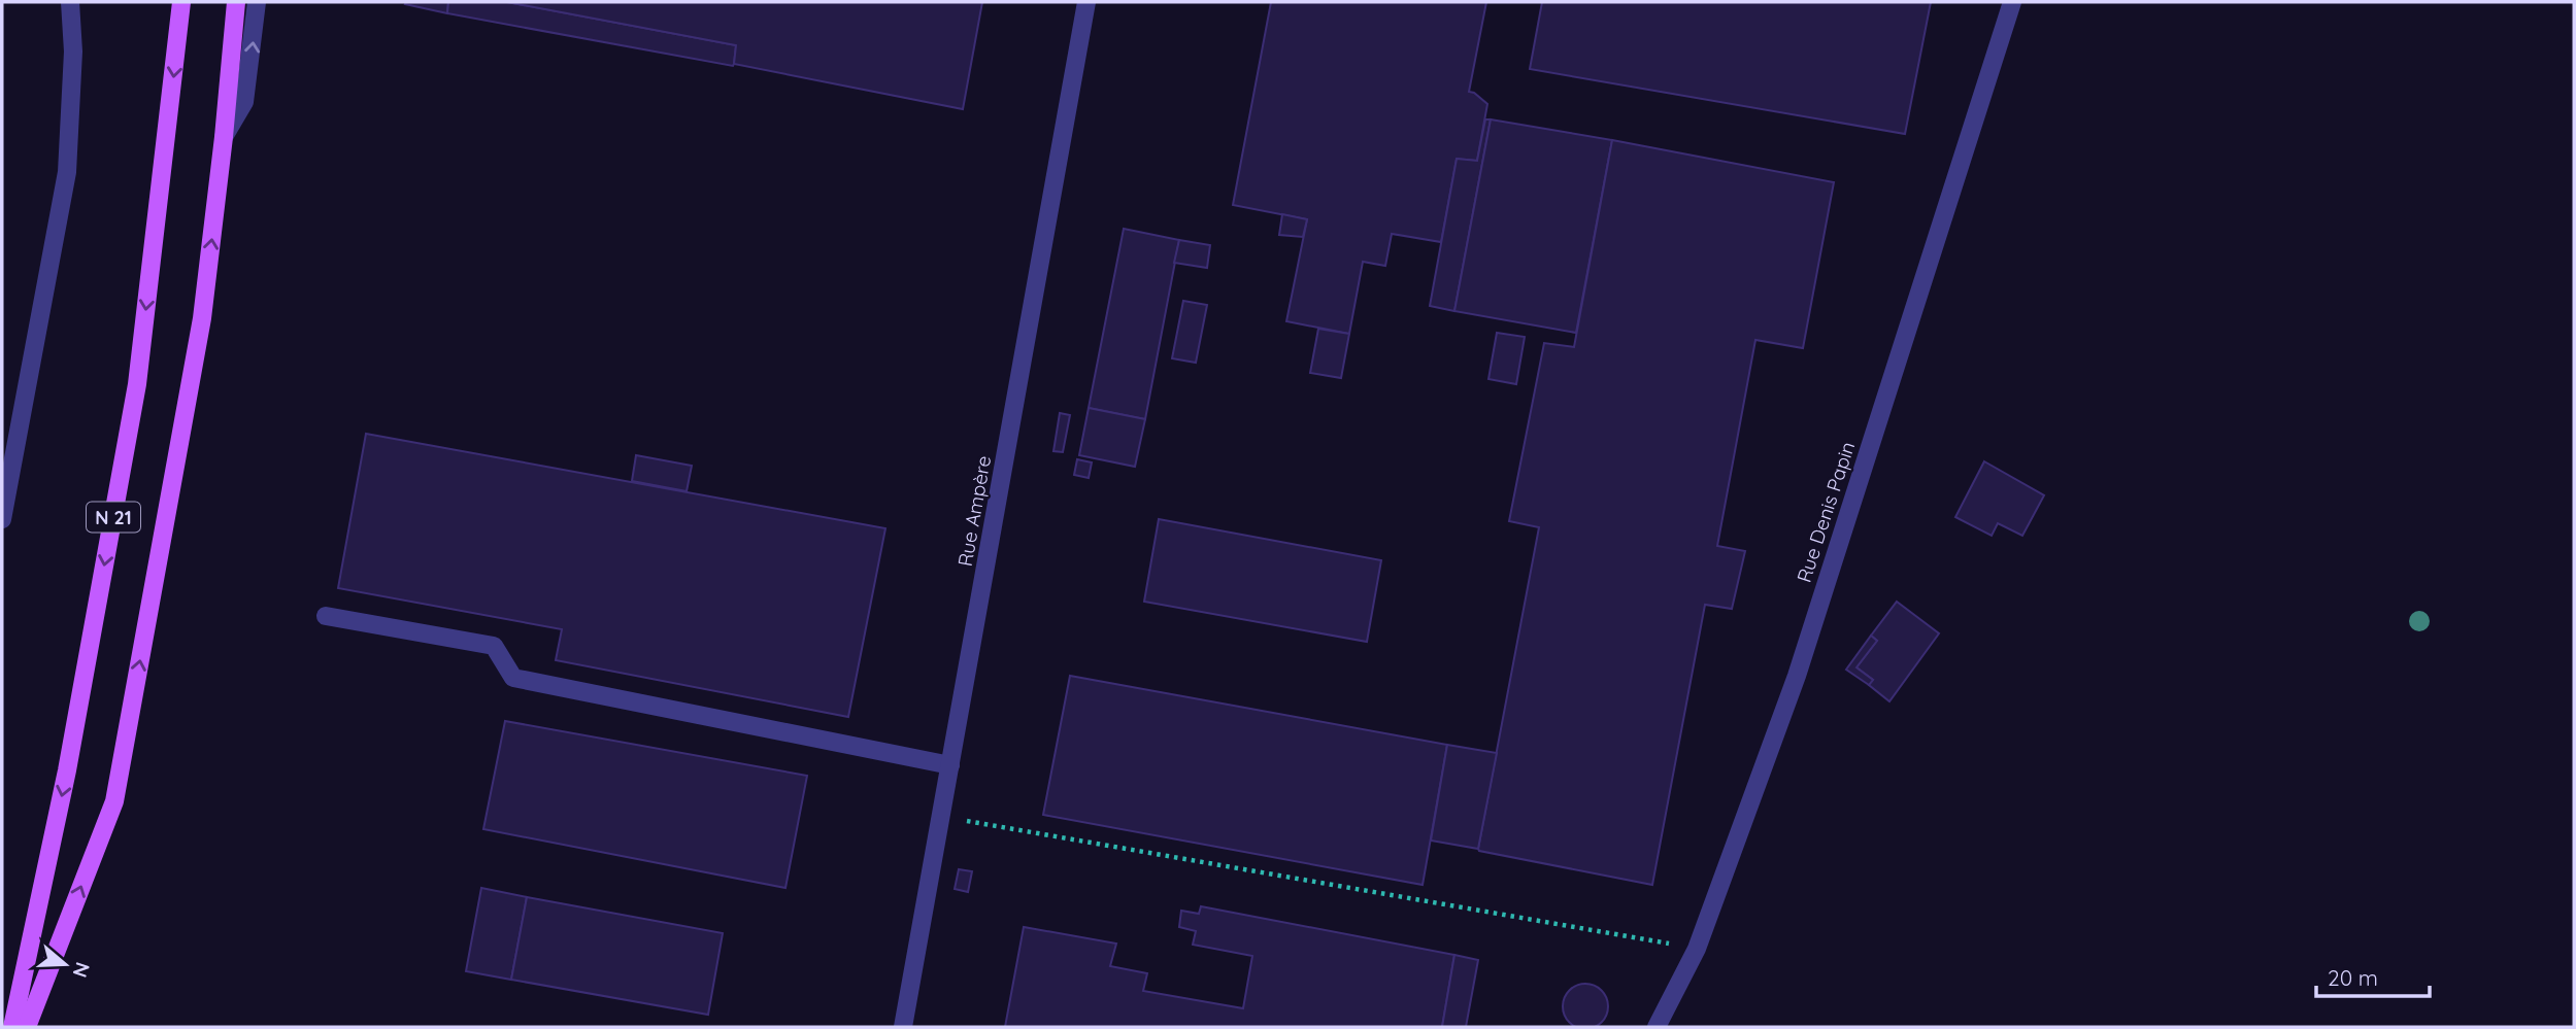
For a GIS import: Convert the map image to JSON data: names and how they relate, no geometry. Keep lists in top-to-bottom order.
{
  "streets": {
    "main road": ["N 21"],
    "street": ["Rue Ampère", "Rue Denis Papin"]
  },
  "scale_bar": "20 m",
  "north": "right"
}
